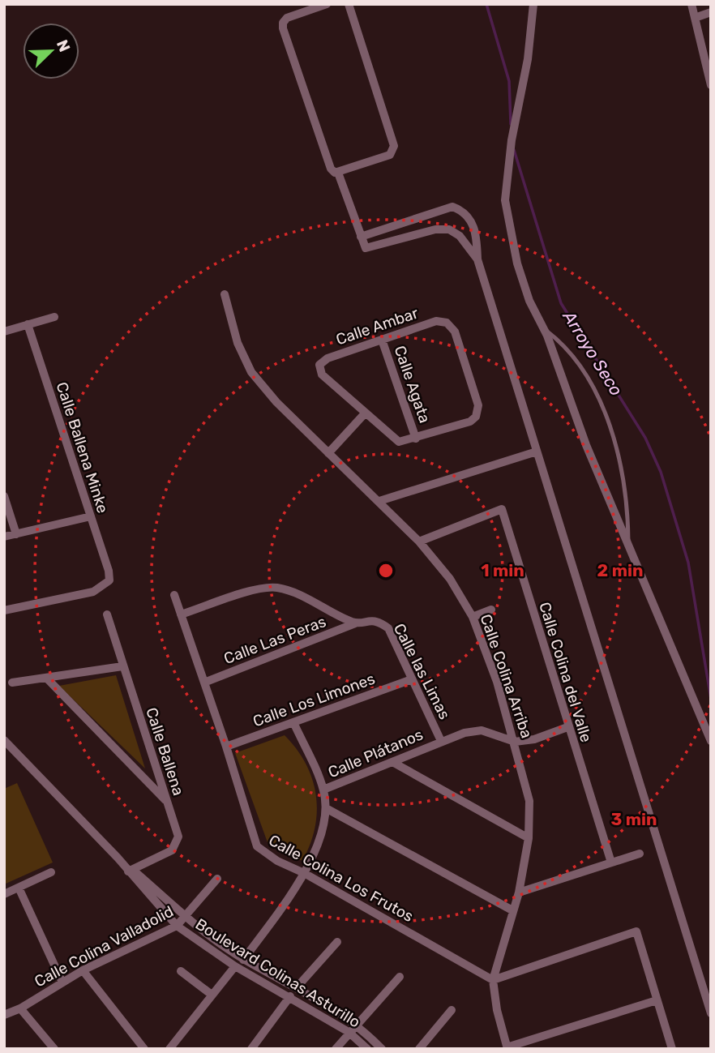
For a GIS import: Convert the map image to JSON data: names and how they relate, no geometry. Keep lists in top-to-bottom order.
{
  "streets": {
    "street": [
      "Calle Ambar",
      "Calle Agata",
      "Calle Ballena Minke",
      "Calle Las Peras",
      "Calle las Limas",
      "Calle Colina del Valle",
      "Calle Colina Arriba",
      "Calle Los Limones",
      "Calle Ballena",
      "Calle Plátanos",
      "Calle Colina Los Frutos",
      "Calle Colina Valladolid",
      "Boulevard Colinas Asturillo"
    ]
  },
  "crossings": [
    ["Calle Ambar", "Calle Agata"],
    ["Calle Las Peras", "Calle las Limas"],
    ["Calle Las Peras", "Calle Colina Los Frutos"],
    ["Calle las Limas", "Calle Los Limones"],
    ["Calle las Limas", "Calle Plátanos"],
    ["Calle las Limas", "Calle Colina Los Frutos"],
    ["Calle Colina del Valle", "Calle Colina Arriba"],
    ["Calle Colina del Valle", "Calle Plátanos"],
    ["Calle Colina Arriba", "Calle Plátanos"],
    ["Calle Colina Arriba", "Calle Colina Los Frutos"],
    ["Calle Los Limones", "Calle Colina Los Frutos"],
    ["Calle Ballena", "Boulevard Colinas Asturillo"],
    ["Calle Colina Valladolid", "Boulevard Colinas Asturillo"]
  ],
  "water": ["Arroyo Seco"],
  "north": "top right",
  "rings": ["1 min", "2 min", "3 min"]
}
